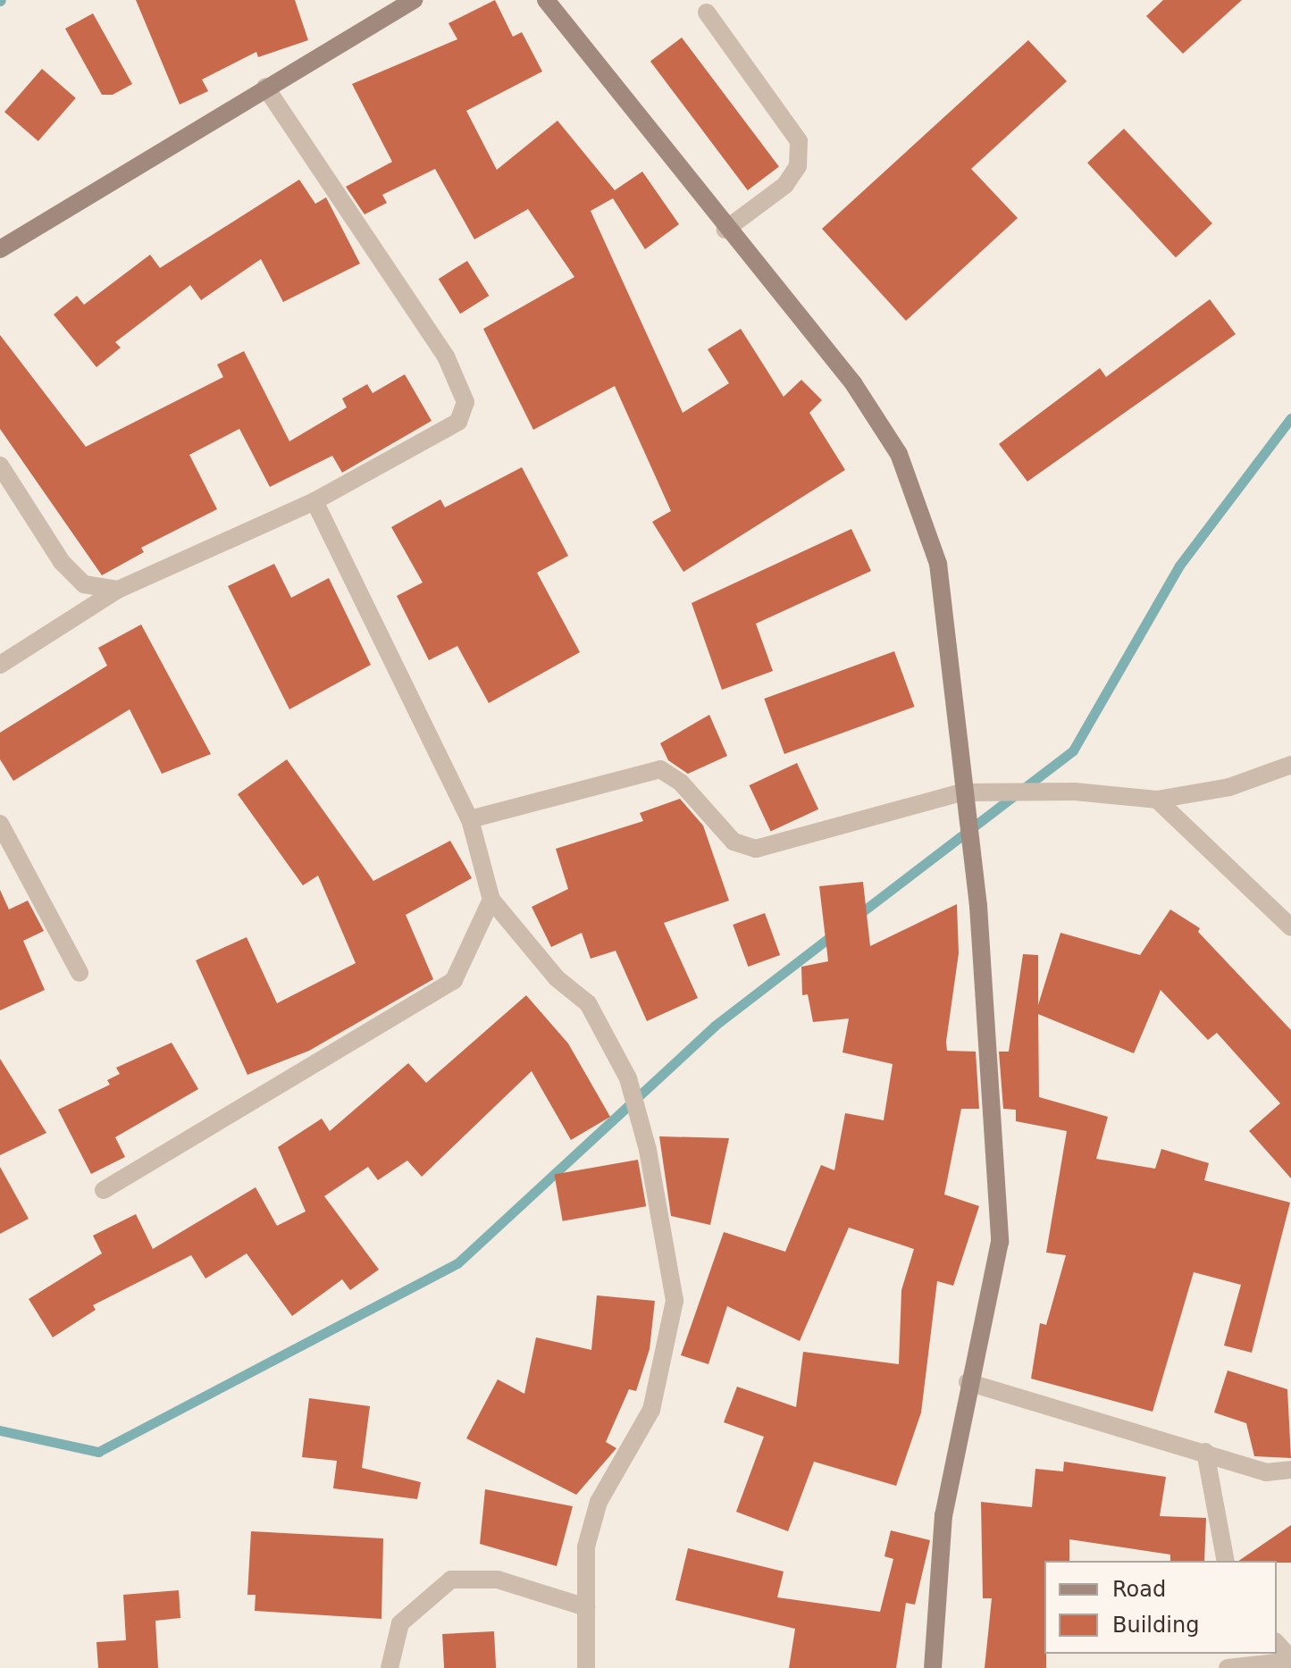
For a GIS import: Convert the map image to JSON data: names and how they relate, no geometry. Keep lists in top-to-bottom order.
{
  "legend": ["Road", "Building"]
}
